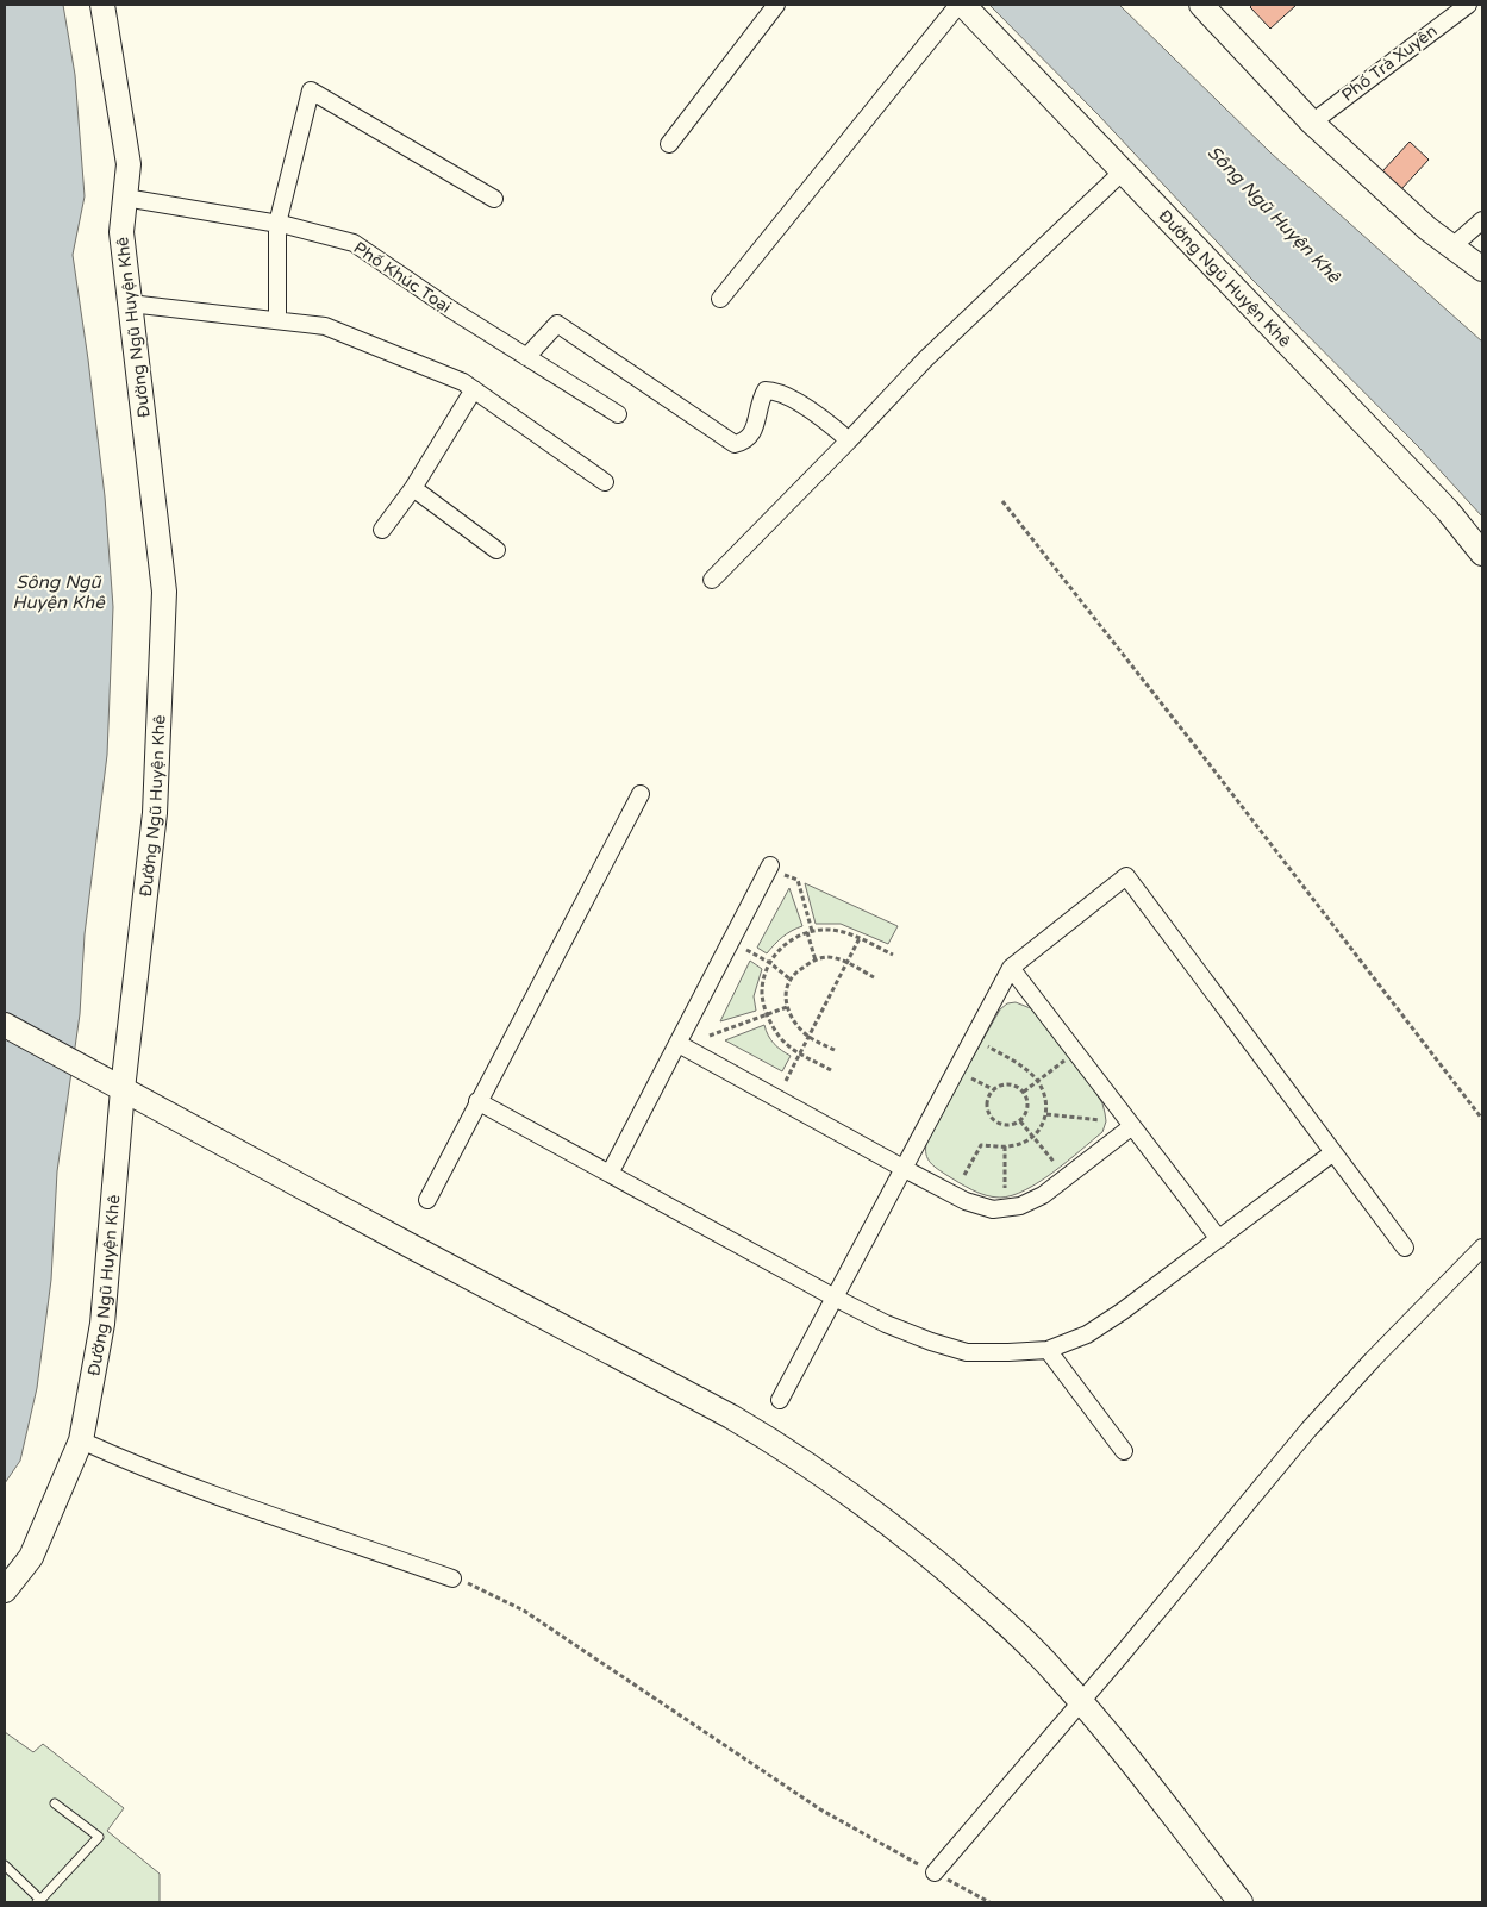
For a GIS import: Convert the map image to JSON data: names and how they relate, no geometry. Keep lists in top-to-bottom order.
{
  "streets": {
    "street": ["Phố Trà Xuyên", "Phố Khúc Toại", "Đường Ngũ Huyện Khê"]
  },
  "crossings": [
    ["Phố Khúc Toại", "Đường Ngũ Huyện Khê"]
  ],
  "water": ["Sông Ngũ Huyện Khê"]
}
